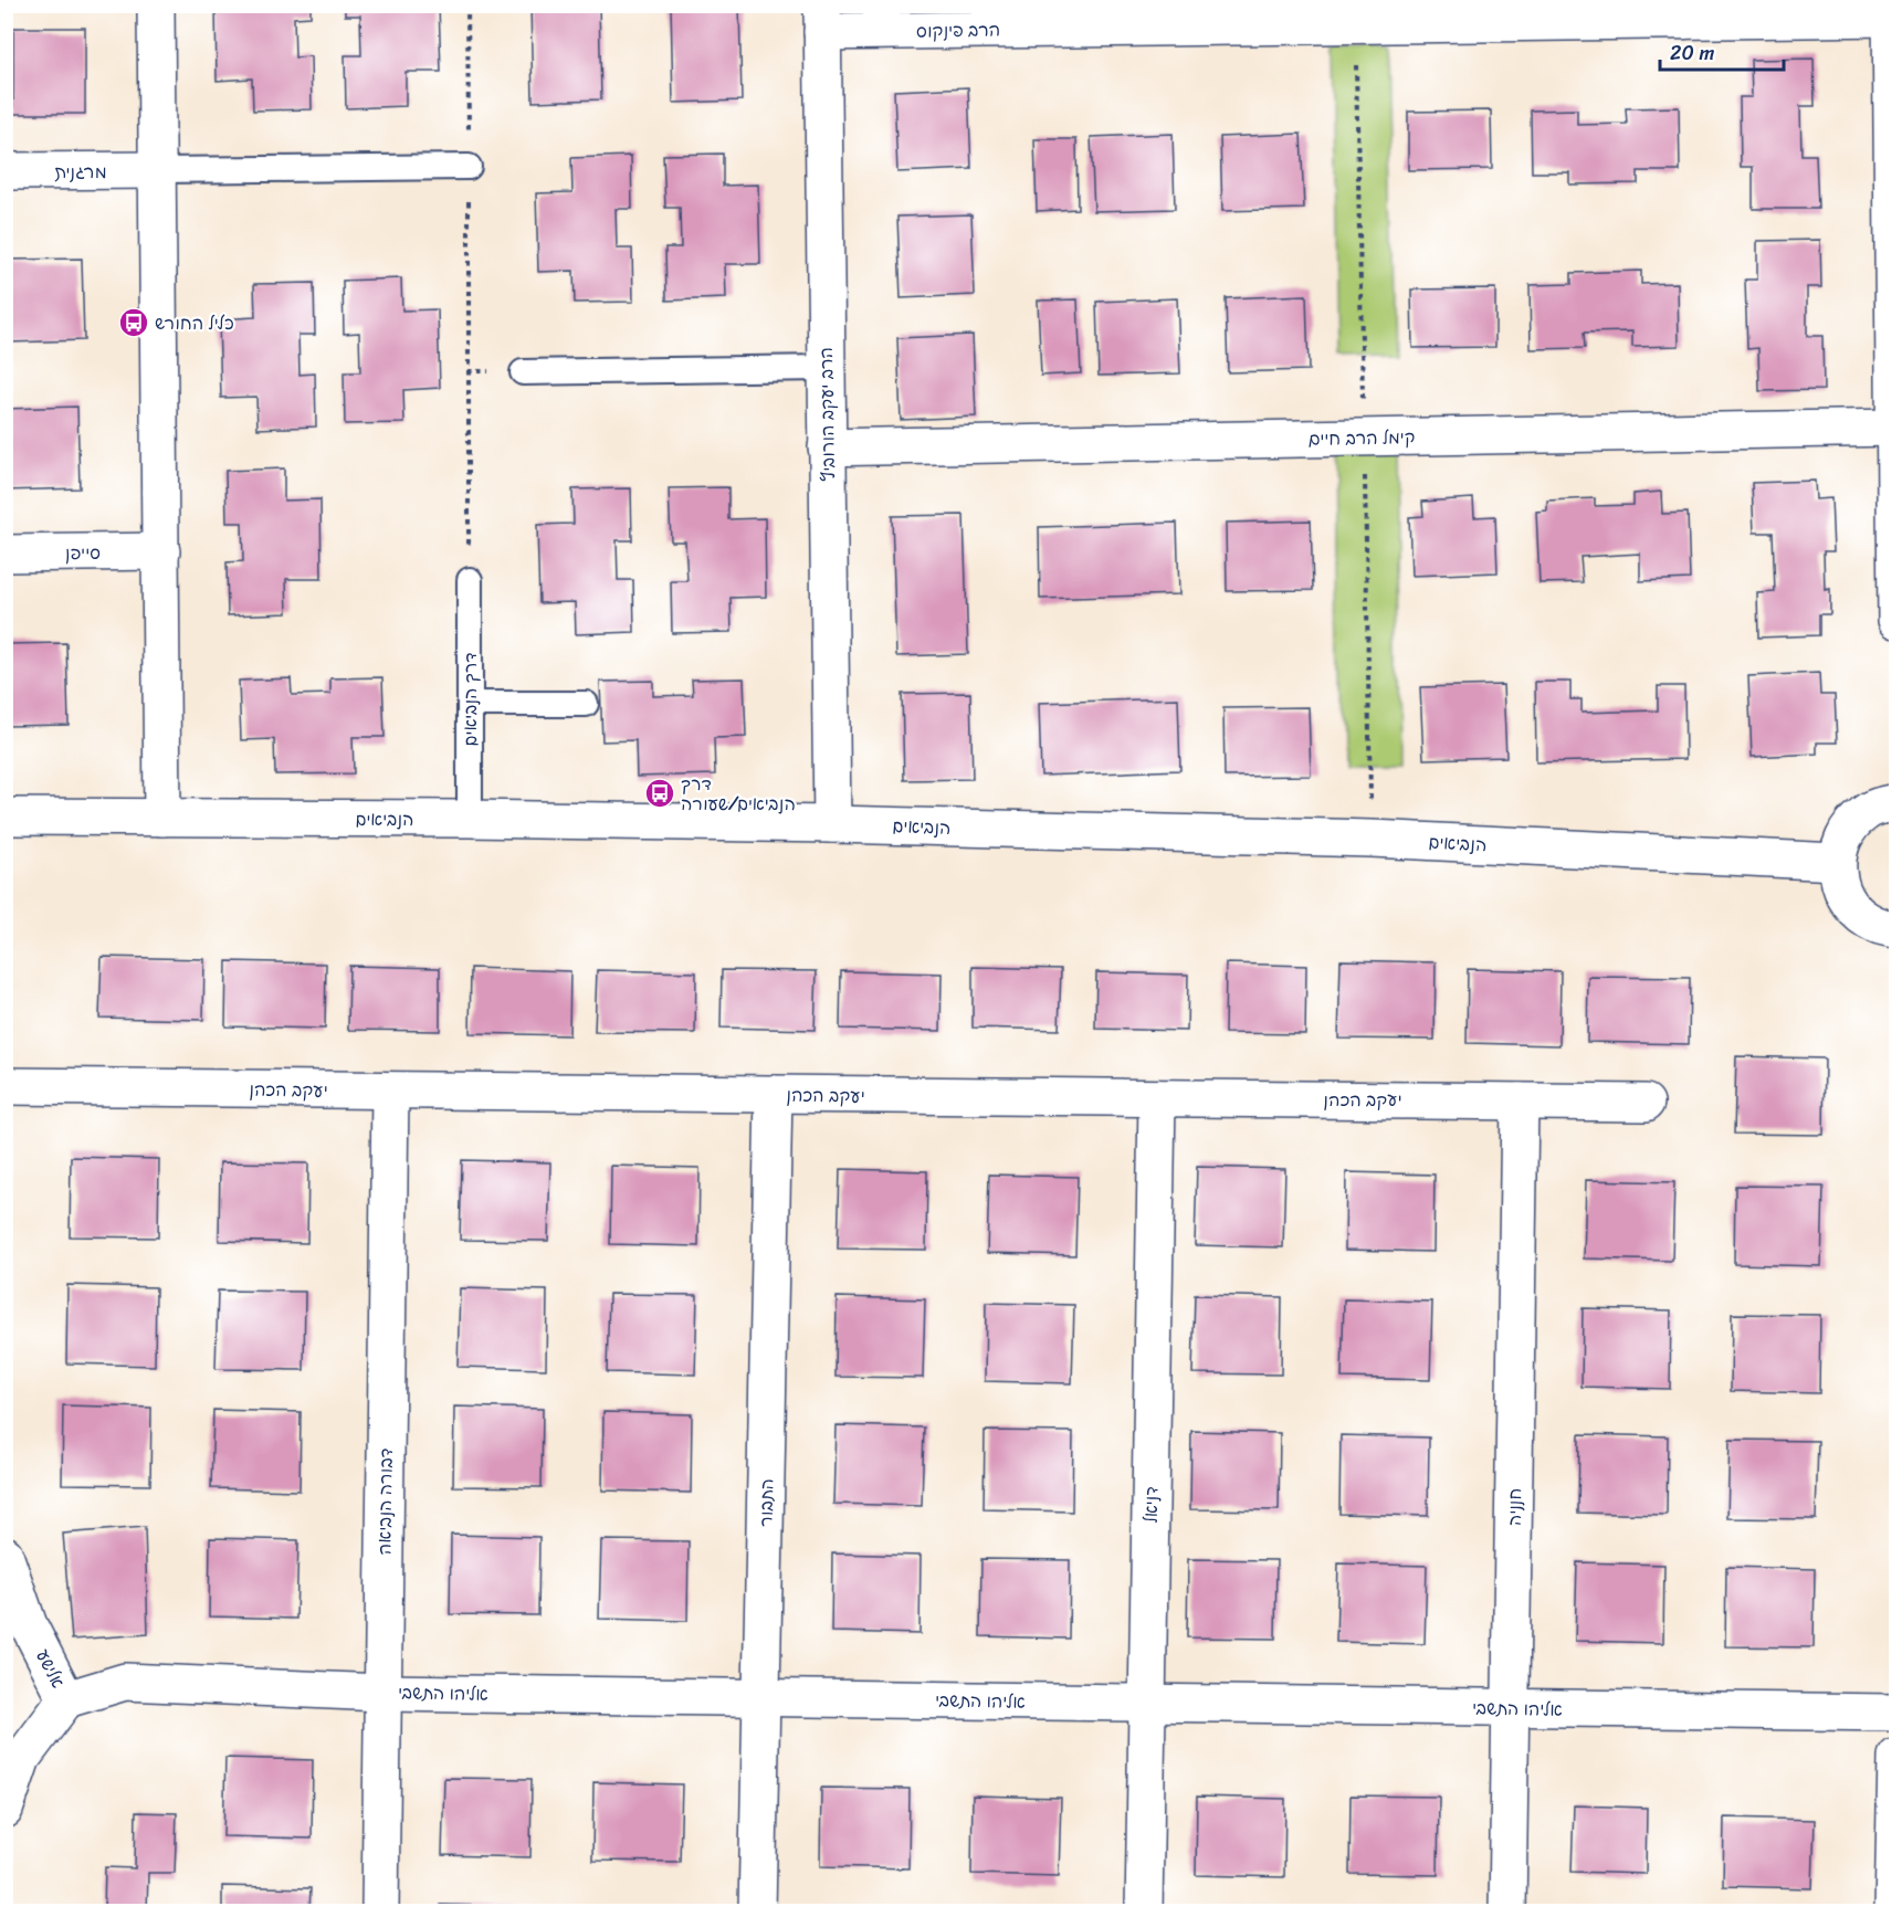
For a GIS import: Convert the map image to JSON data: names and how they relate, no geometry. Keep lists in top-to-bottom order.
{
  "streets": {
    "street": [
      "הרב פינקוס",
      "מרגנית",
      "הרב יעקב הורוביץ",
      "קימל הרב חיים",
      "סייפן",
      "הנביאים",
      "יעקב הכהן",
      "דבורה הנביאה",
      "התבור",
      "דניאל",
      "חנניה",
      "אלישע",
      "אליהו התשבי"
    ],
    "lane": ["דרך הנביאים"]
  },
  "crossings": [
    ["הרב פינקוס", "הרב יעקב הורוביץ"],
    ["הרב יעקב הורוביץ", "קימל הרב חיים"],
    ["הרב יעקב הורוביץ", "הנביאים"],
    ["דרך הנביאים", "הנביאים"],
    ["יעקב הכהן", "דבורה הנביאה"],
    ["יעקב הכהן", "התבור"],
    ["יעקב הכהן", "דניאל"],
    ["יעקב הכהן", "חנניה"],
    ["דבורה הנביאה", "אליהו התשבי"],
    ["התבור", "אליהו התשבי"],
    ["דניאל", "אליהו התשבי"],
    ["חנניה", "אליהו התשבי"],
    ["אלישע", "אליהו התשבי"]
  ],
  "places": {
    "bus stop": ["כליל החורש", "דרך הנביאים/שעורה"]
  },
  "scale_bar": "20 m"
}
